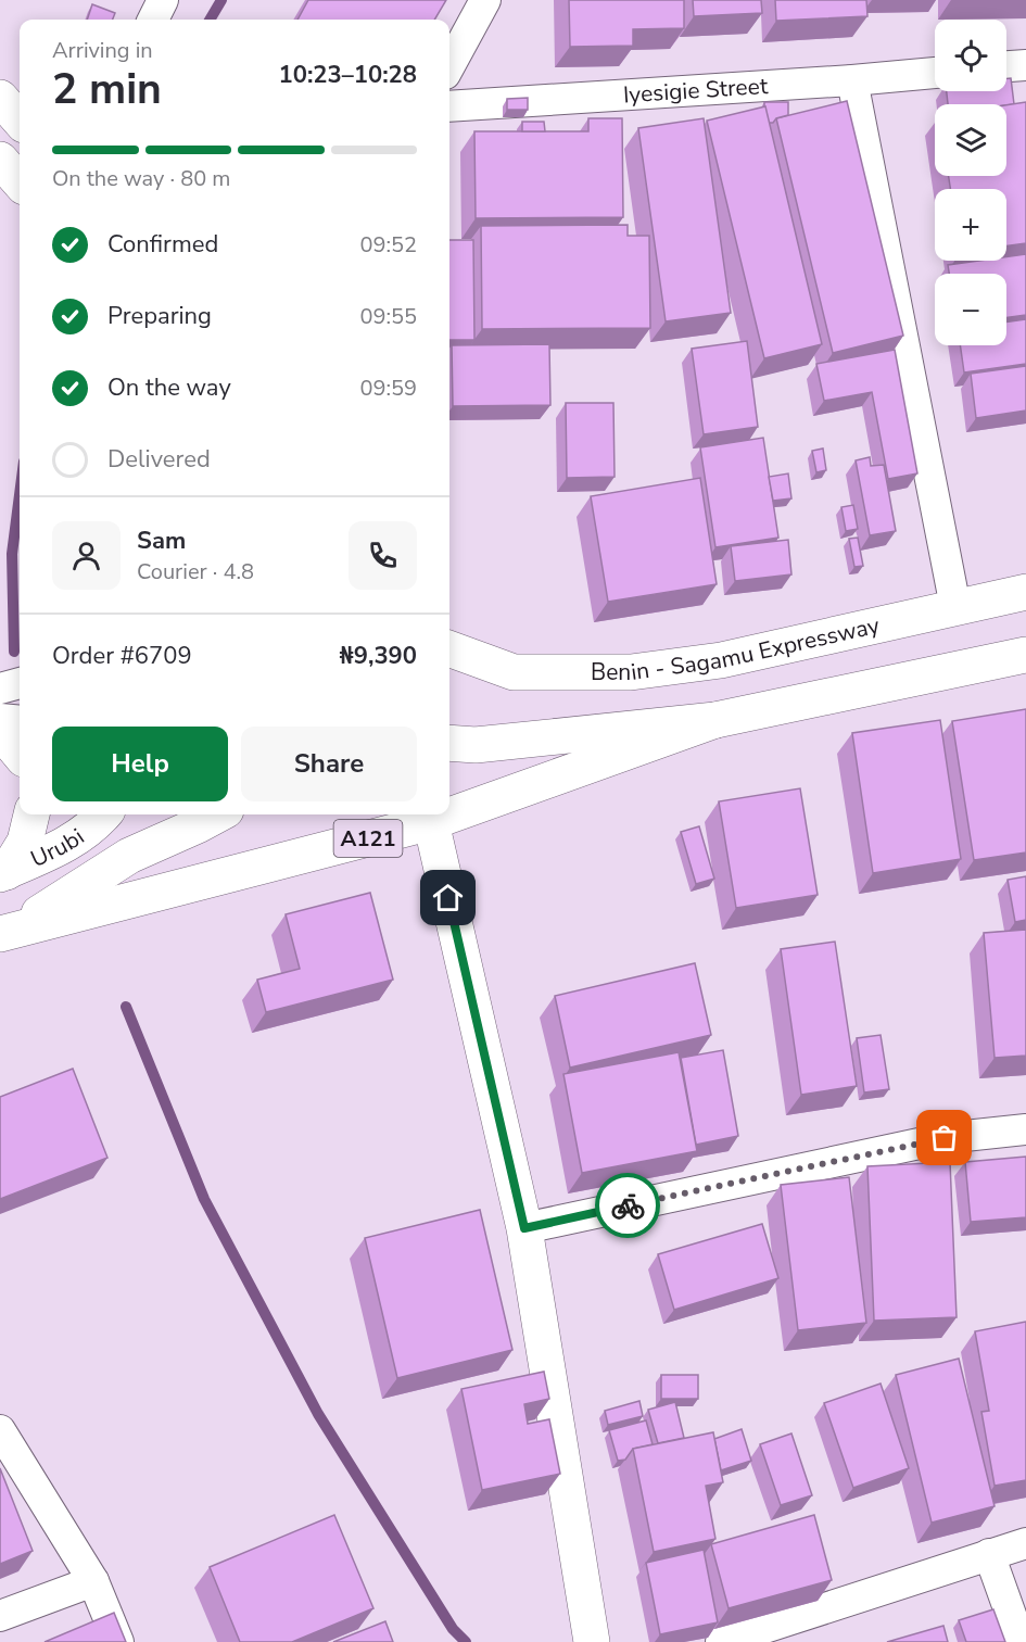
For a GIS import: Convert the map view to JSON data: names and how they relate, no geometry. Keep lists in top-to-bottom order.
{
  "streets": {
    "main road": ["Benin - Sagamu Expressway", "A121", "Urubi"],
    "street": ["Iyesigie Street"]
  },
  "page": {
    "map_buttons": ["+", "−"],
    "heading": ["2 min", "Arriving in", "10:23–10:28"],
    "panel": [
      "Sam",
      "Courier · 4.8",
      "Order #6709",
      "₦9,390"
    ],
    "bar": "On the way · 80 m",
    "list": [
      ["Confirmed", "09:52"],
      ["Preparing", "09:55"],
      ["On the way", "09:59"],
      "Delivered"
    ],
    "buttons": ["Help", "Share"]
  }
}
